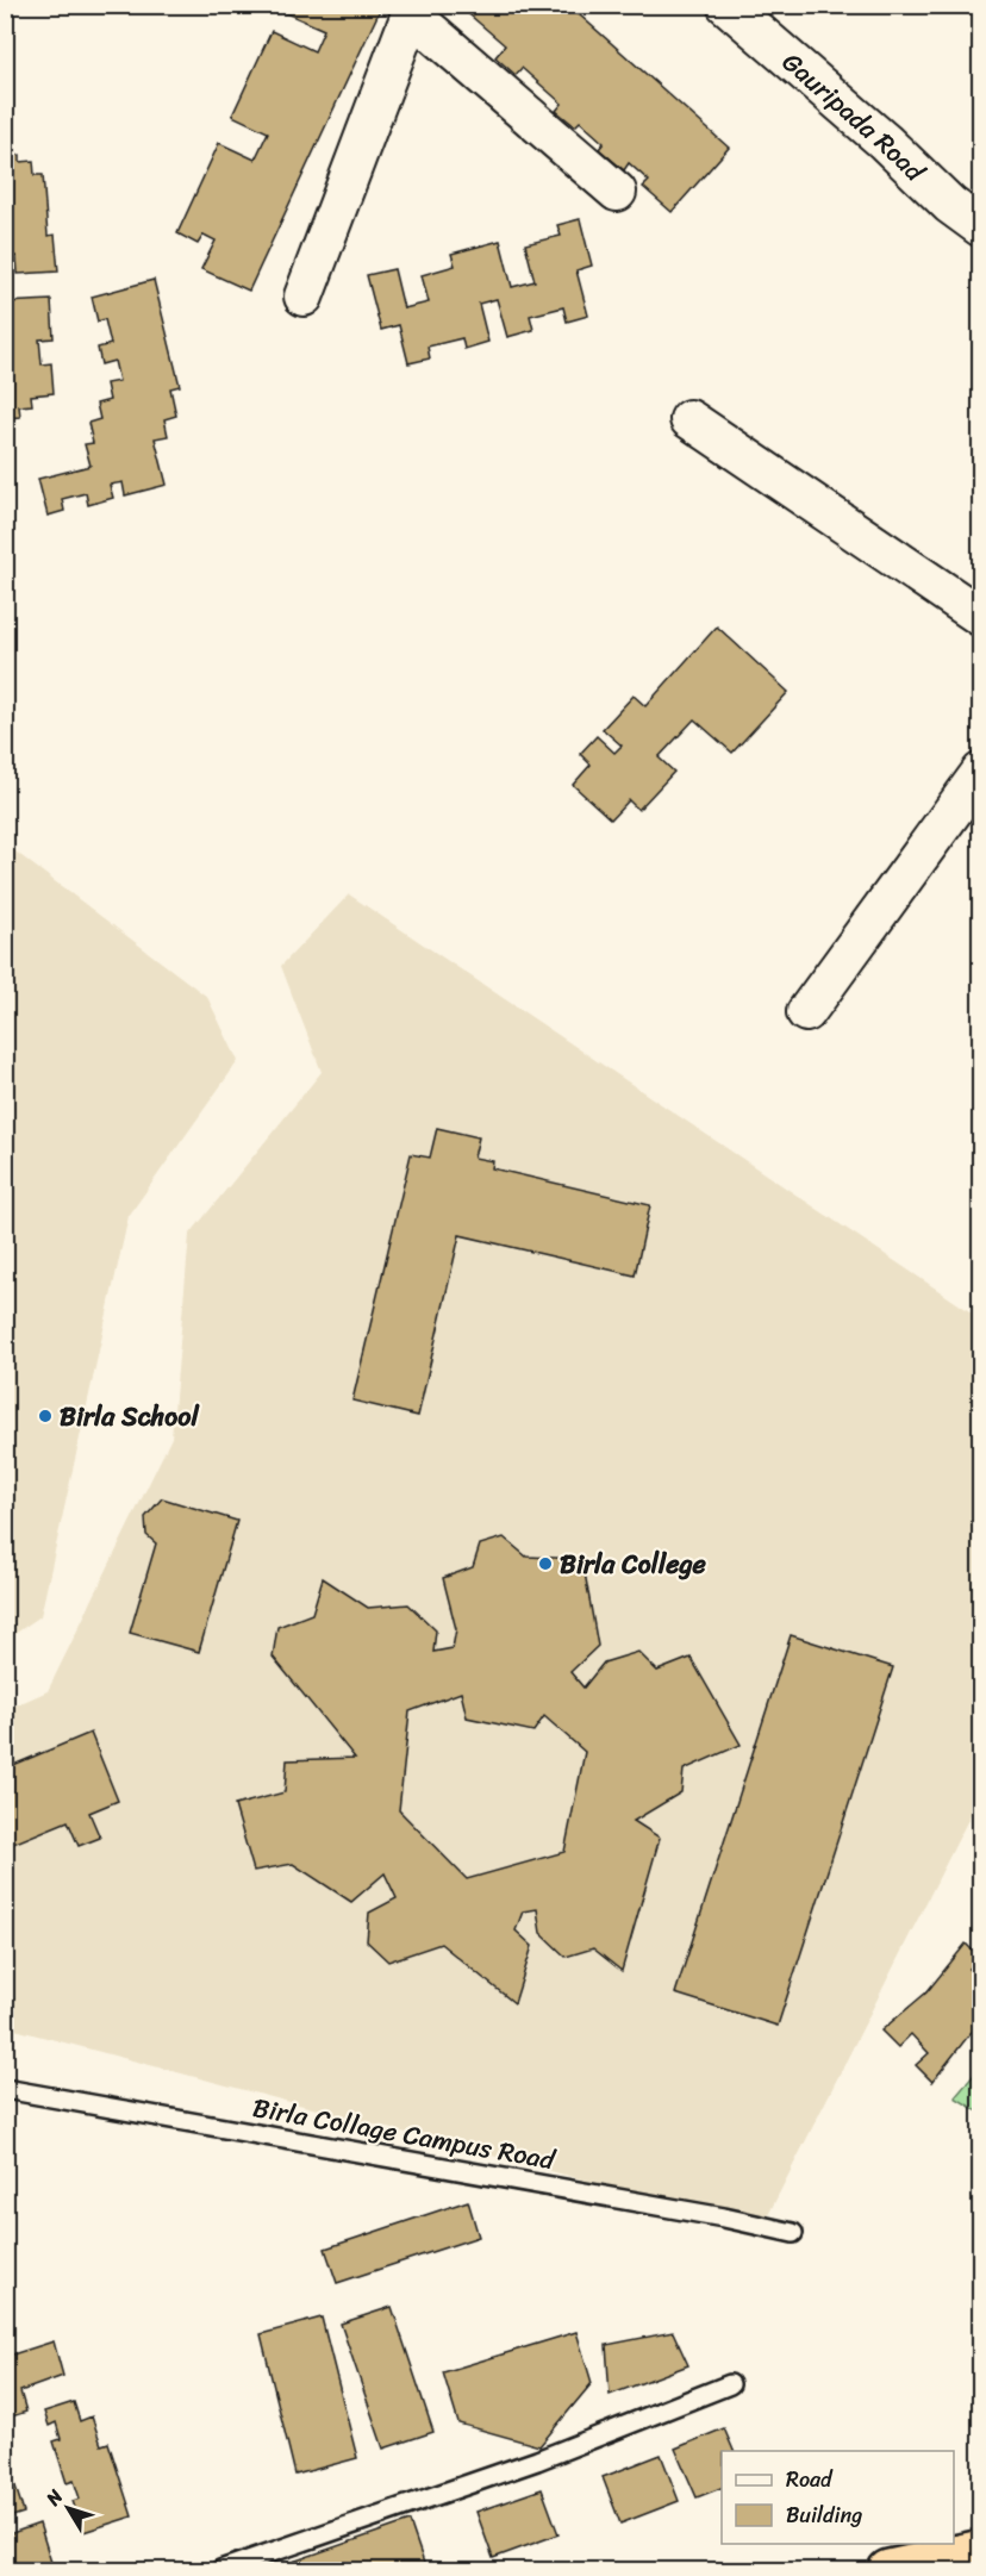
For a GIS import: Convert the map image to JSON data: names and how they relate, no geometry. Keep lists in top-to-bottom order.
{
  "streets": {
    "street": ["Gauripada Road"],
    "lane": ["Birla Collage Campus Road"]
  },
  "places": ["Birla School", "Birla College"],
  "legend": ["Road", "Building"],
  "north": "top left"
}
